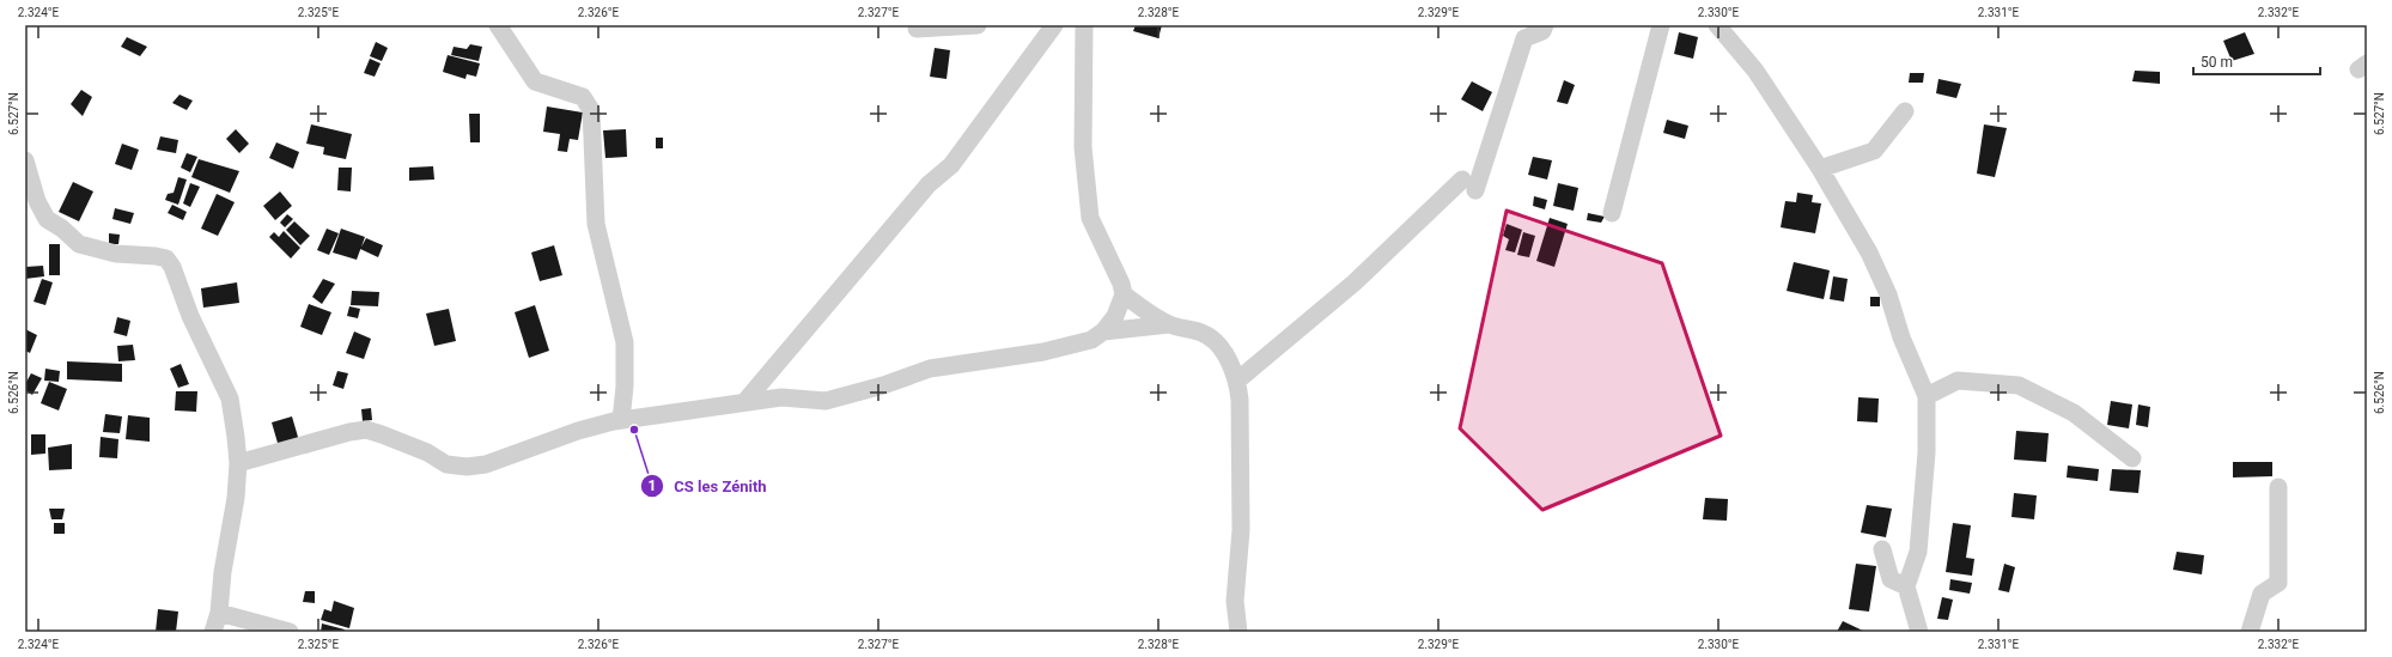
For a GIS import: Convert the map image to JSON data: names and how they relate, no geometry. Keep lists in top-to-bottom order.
{
  "places": ["CS les Zénith"],
  "scale_bar": "50 m",
  "coordinates": [
    "2.324°E",
    "2.325°E",
    "2.326°E",
    "2.327°E",
    "2.328°E",
    "2.329°E",
    "2.330°E",
    "2.331°E",
    "2.332°E",
    "6.527°N",
    "6.526°N"
  ]
}
